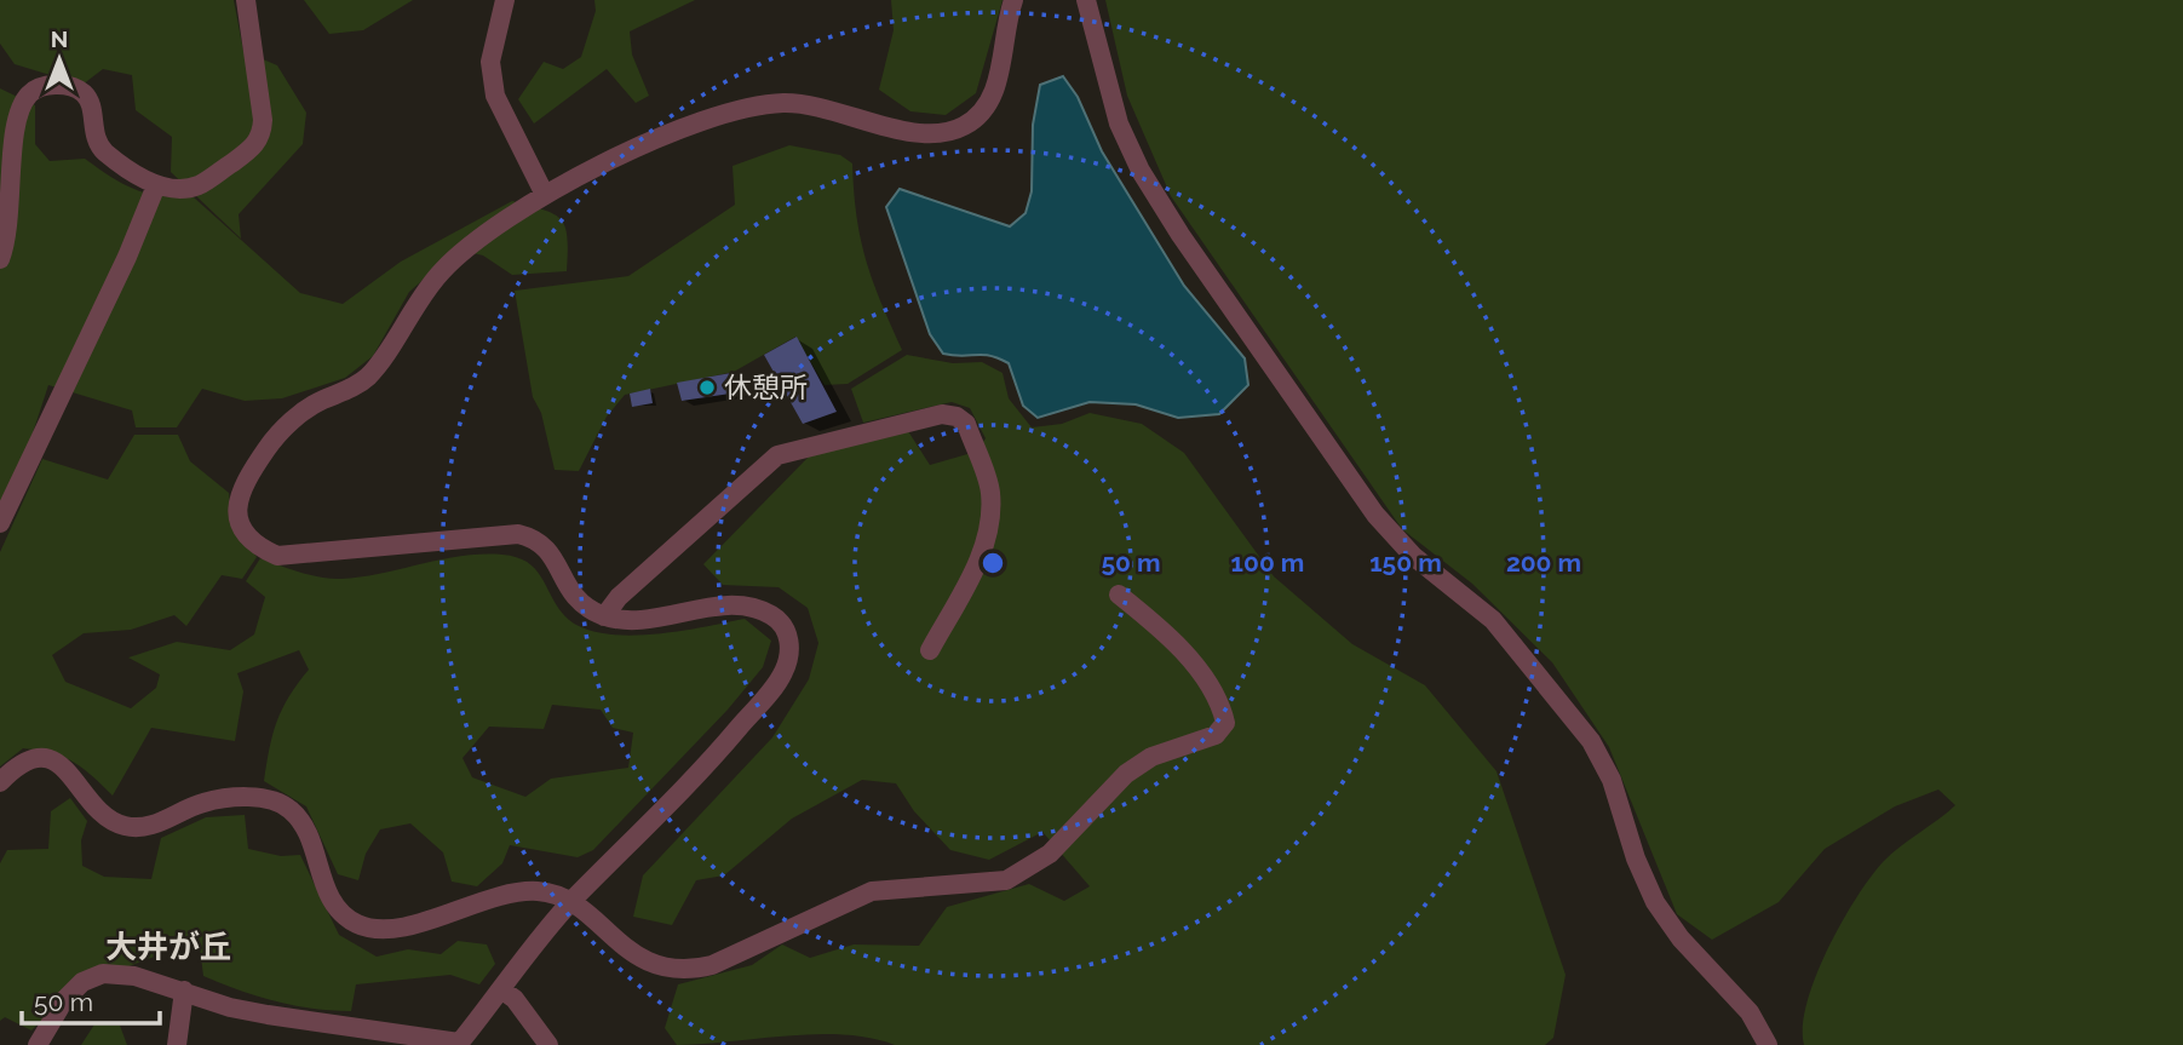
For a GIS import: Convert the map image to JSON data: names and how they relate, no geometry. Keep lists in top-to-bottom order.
{
  "districts": ["大井が丘"],
  "places": ["休憩所"],
  "scale_bar": "50 m",
  "north": "top",
  "rings": [
    "50 m",
    "100 m",
    "150 m",
    "200 m"
  ]
}
